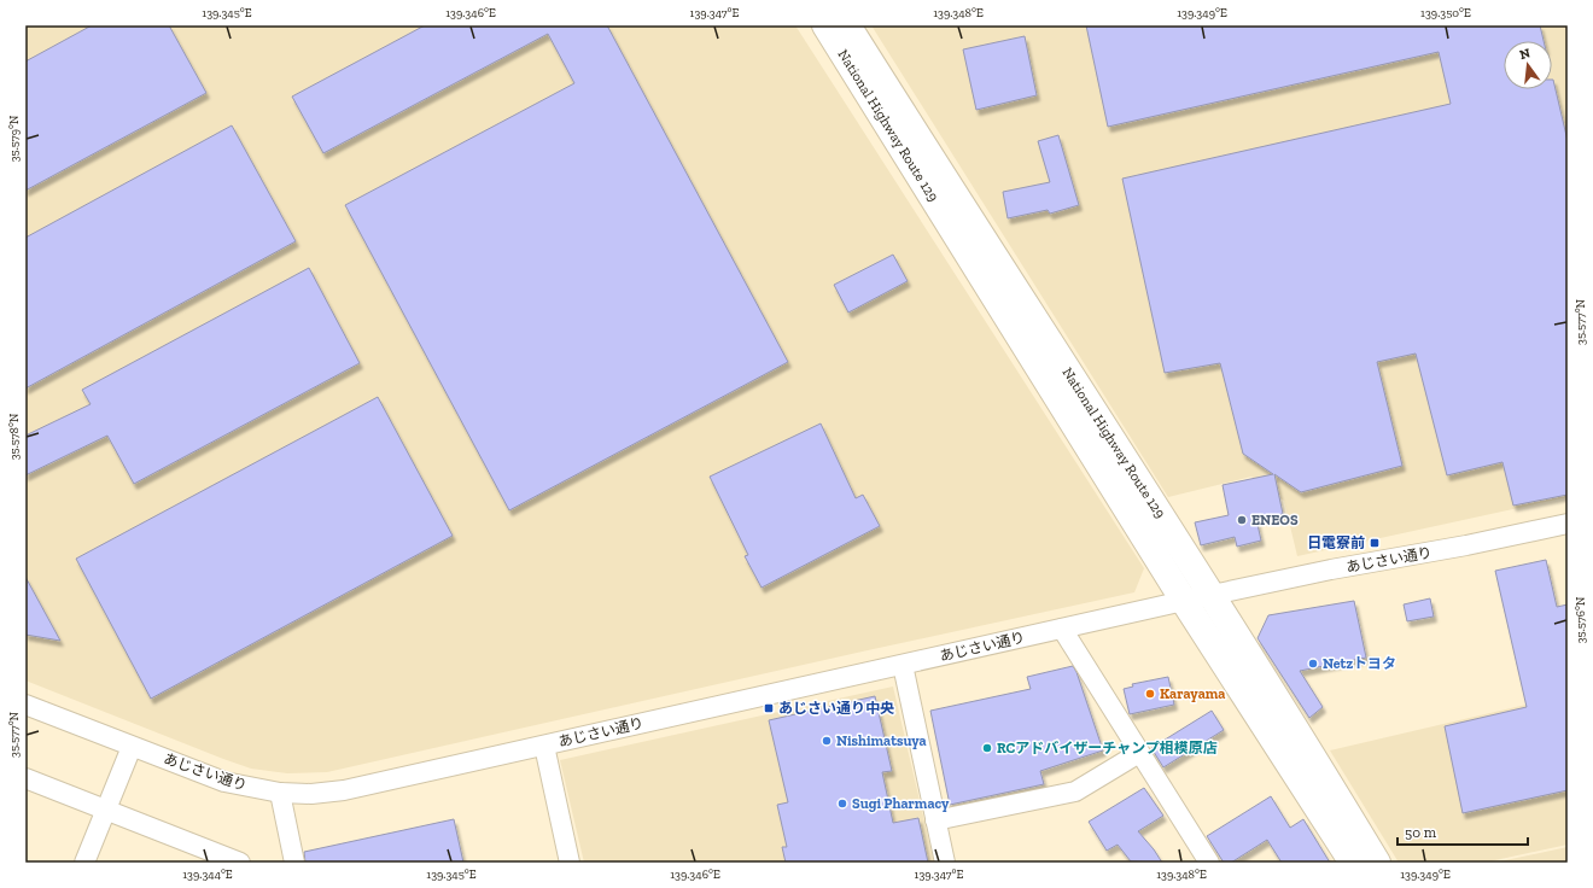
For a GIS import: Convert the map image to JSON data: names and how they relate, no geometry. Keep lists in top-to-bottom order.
{
  "streets": {
    "highway": ["National Highway Route 129"],
    "street": ["あじさい通り"]
  },
  "crossings": [
    ["National Highway Route 129", "あじさい通り"]
  ],
  "places": {
    "other": [
      "ENEOS",
      "Netzトヨタ",
      "Karayama",
      "Nishimatsuya",
      "RCアドバイザーチャンプ相模原店",
      "Sugi Pharmacy"
    ],
    "transit": ["日電寮前", "あじさい通り中央"]
  },
  "scale_bar": "50 m",
  "north": "top",
  "coordinates": [
    "139.345°E",
    "139.346°E",
    "139.347°E",
    "139.348°E",
    "139.349°E",
    "139.350°E",
    "35.579°N",
    "35.577°N",
    "35.578°N",
    "35.576°N",
    "139.344°E"
  ]
}
